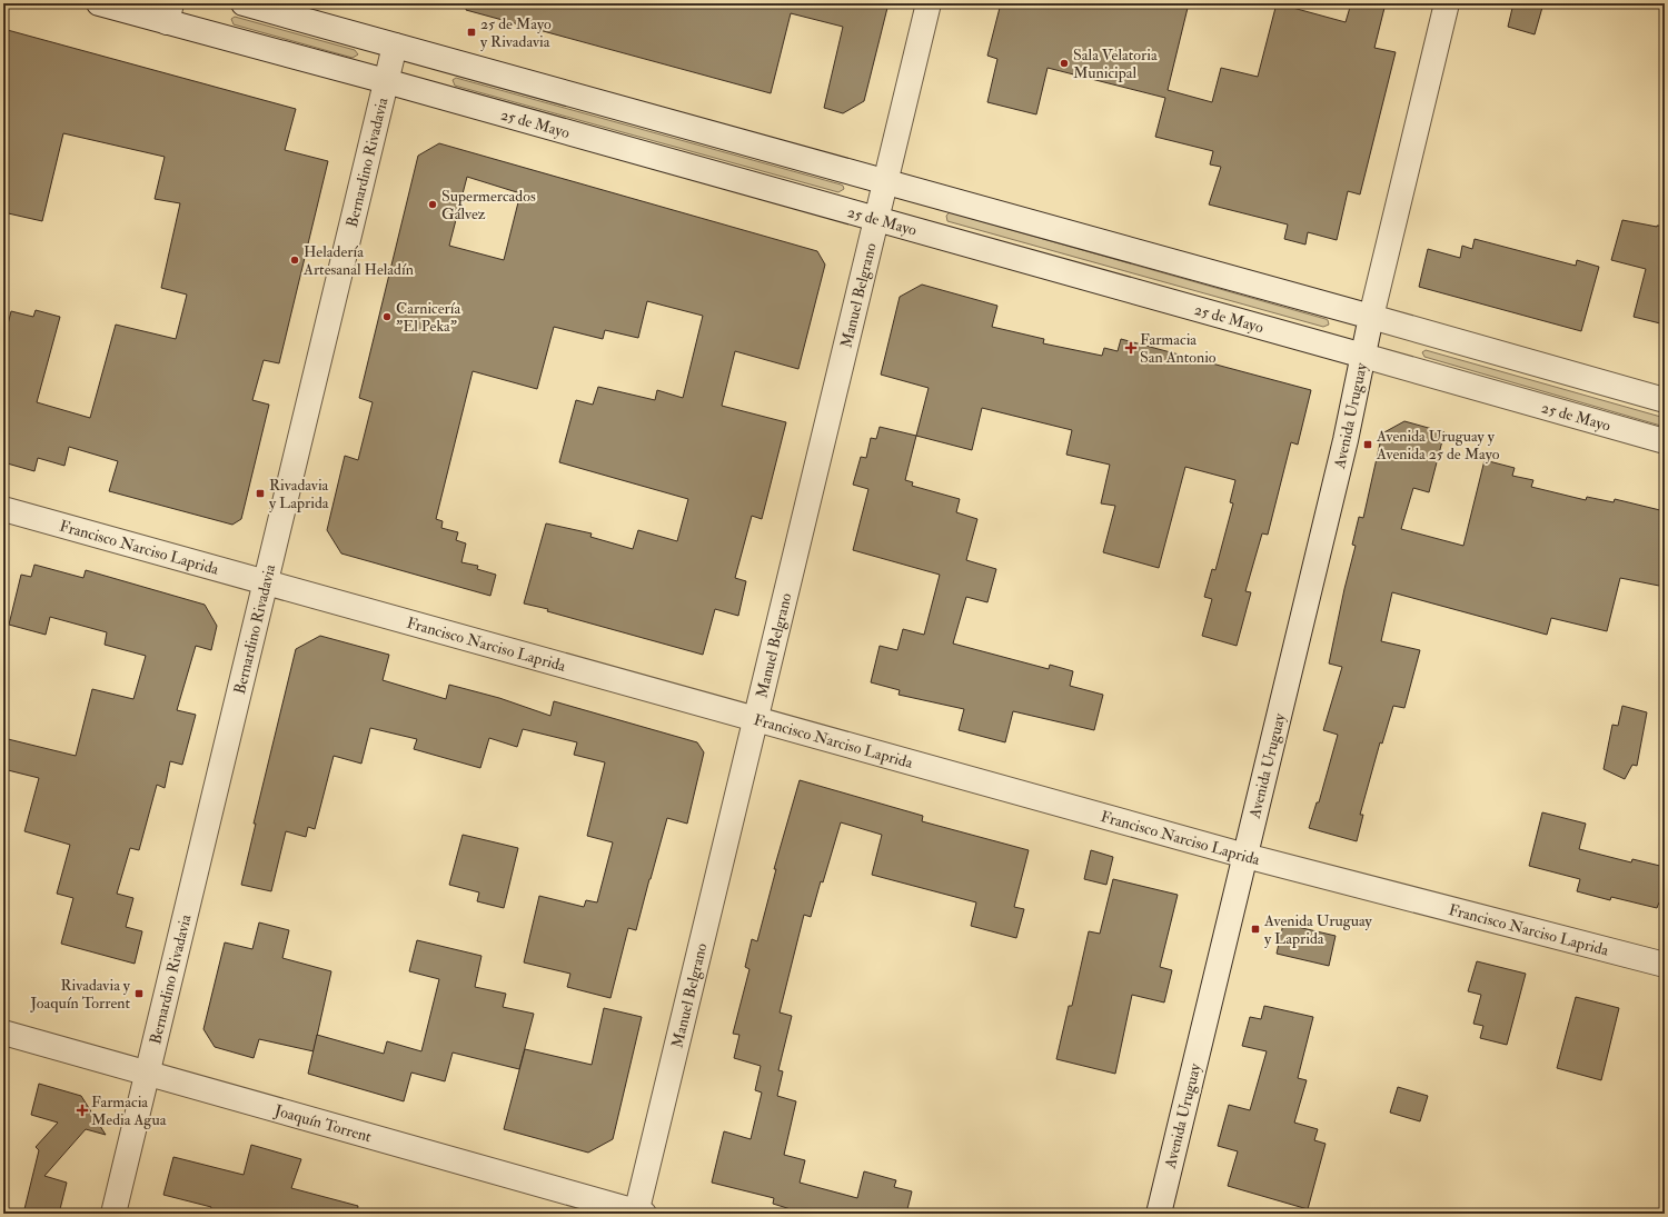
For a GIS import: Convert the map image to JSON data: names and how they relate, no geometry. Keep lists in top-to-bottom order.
{
  "streets": {
    "street": [
      "25 de Mayo",
      "Bernardino Rivadavia",
      "Manuel Belgrano",
      "Avenida Uruguay",
      "Francisco Narciso Laprida",
      "Joaquín Torrent"
    ]
  },
  "crossings": [
    ["25 de Mayo", "Bernardino Rivadavia"],
    ["25 de Mayo", "Manuel Belgrano"],
    ["25 de Mayo", "Avenida Uruguay"],
    ["Bernardino Rivadavia", "Francisco Narciso Laprida"],
    ["Bernardino Rivadavia", "Joaquín Torrent"],
    ["Manuel Belgrano", "Francisco Narciso Laprida"],
    ["Manuel Belgrano", "Joaquín Torrent"],
    ["Avenida Uruguay", "Francisco Narciso Laprida"]
  ],
  "places": {
    "transit": [
      "25 de Mayo y Rivadavia",
      "Avenida Uruguay y Avenida 25 de Mayo",
      "Rivadavia y Laprida",
      "Avenida Uruguay y Laprida",
      "Rivadavia y Joaquín Torrent"
    ],
    "other": [
      "Sala Velatoria Municipal",
      "Supermercados Gálvez",
      "Heladería Artesanal Heladín",
      "Carnicería \"El Peka\""
    ],
    "health": ["Farmacia San Antonio", "Farmacia Media Agua"]
  }
}
